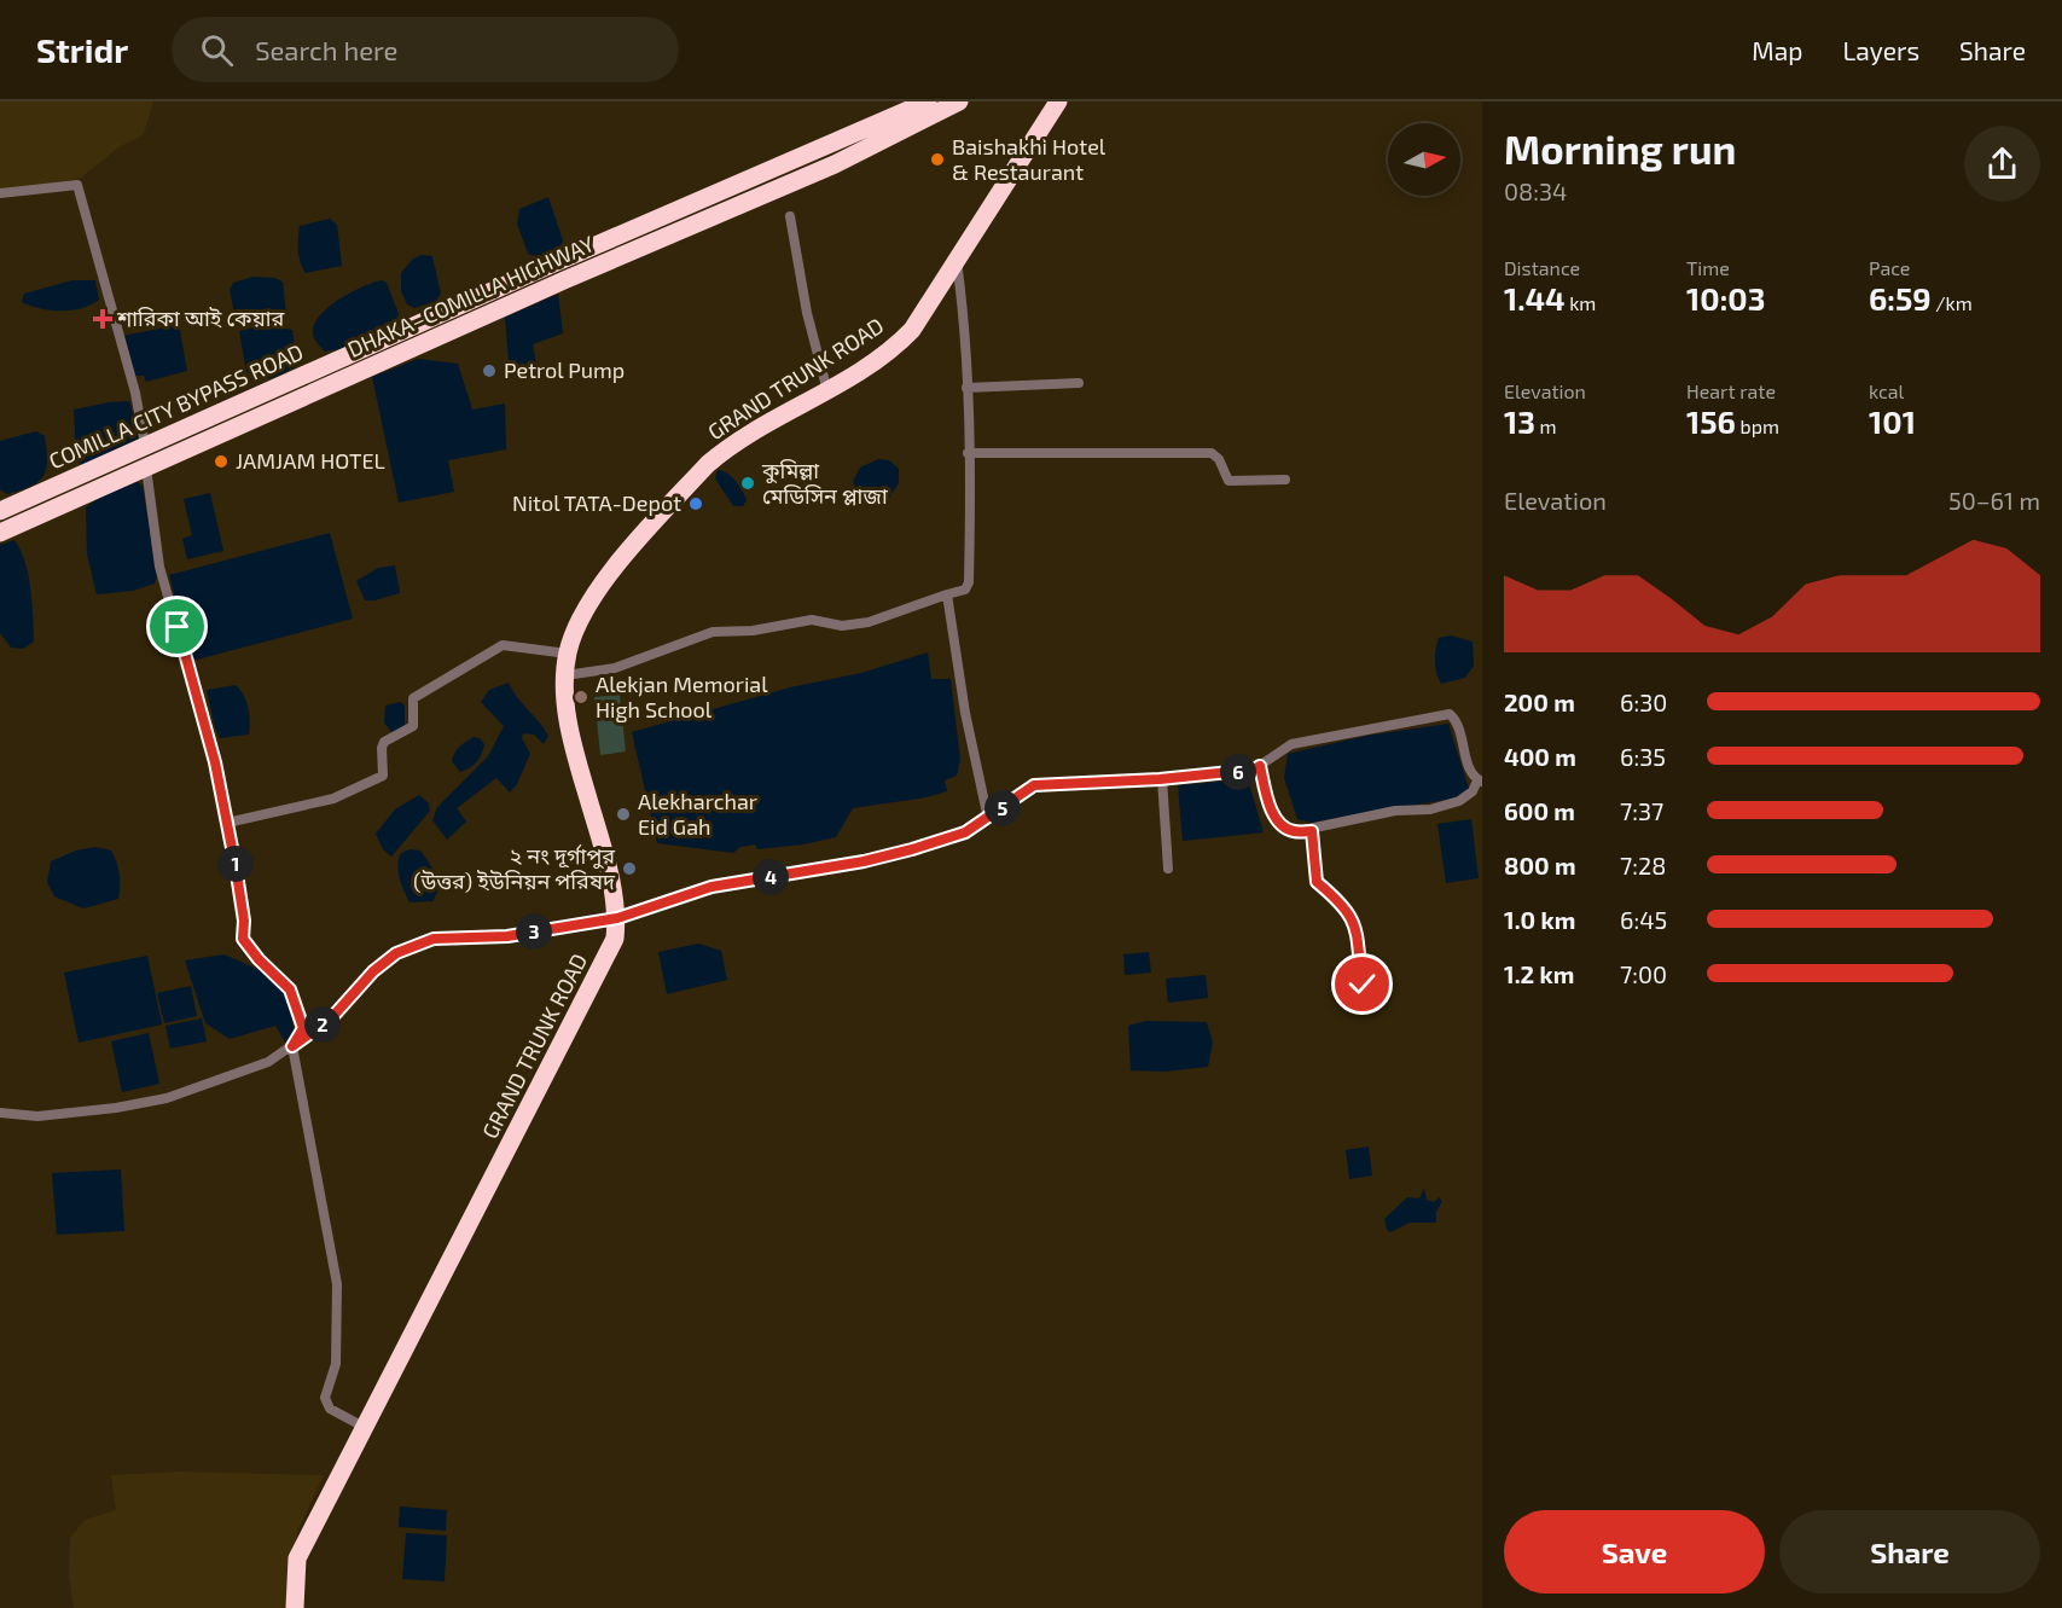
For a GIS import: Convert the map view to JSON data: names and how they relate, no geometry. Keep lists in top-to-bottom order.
{
  "streets": {
    "highway": ["DHAKA–COMILLA HIGHWAY", "GRAND TRUNK ROAD", "COMILLA CITY BYPASS ROAD"]
  },
  "places": {
    "other": [
      "Baishakhi Hotel & Restaurant",
      "Petrol Pump",
      "JAMJAM HOTEL",
      "কুমিল্লা মেডিসিন প্লাজা",
      "Nitol TATA-Depot",
      "Alekjan Memorial High School",
      "Alekharchar Eid Gah",
      "২ নং দূর্গাপুর (উত্তর) ইউনিয়ন পরিষদ"
    ],
    "health": ["শারিকা আই কেয়ার"]
  },
  "north": "right",
  "page": {
    "header": "Stridr",
    "search": "Search here",
    "nav": ["Map", "Layers", "Share"],
    "heading": ["Morning run", "08:34"],
    "stats": [
      ["Distance", "1.44 km"],
      ["Time", "10:03"],
      ["Pace", "6:59 /km"],
      ["Elevation", "13 m"],
      ["Heart rate", "156 bpm"],
      ["kcal", "101"]
    ],
    "chart": ["Elevation", "50–61 m"],
    "list": [
      {
        "name": "200 m",
        "note": "6:30"
      },
      {
        "name": "400 m",
        "note": "6:35"
      },
      {
        "name": "600 m",
        "note": "7:37"
      },
      {
        "name": "800 m",
        "note": "7:28"
      },
      {
        "name": "1.0 km",
        "note": "6:45"
      },
      {
        "name": "1.2 km",
        "note": "7:00"
      }
    ],
    "pins": [
      "6",
      "5",
      "1",
      "4",
      "3",
      "2"
    ],
    "buttons": ["Save", "Share"]
  }
}
